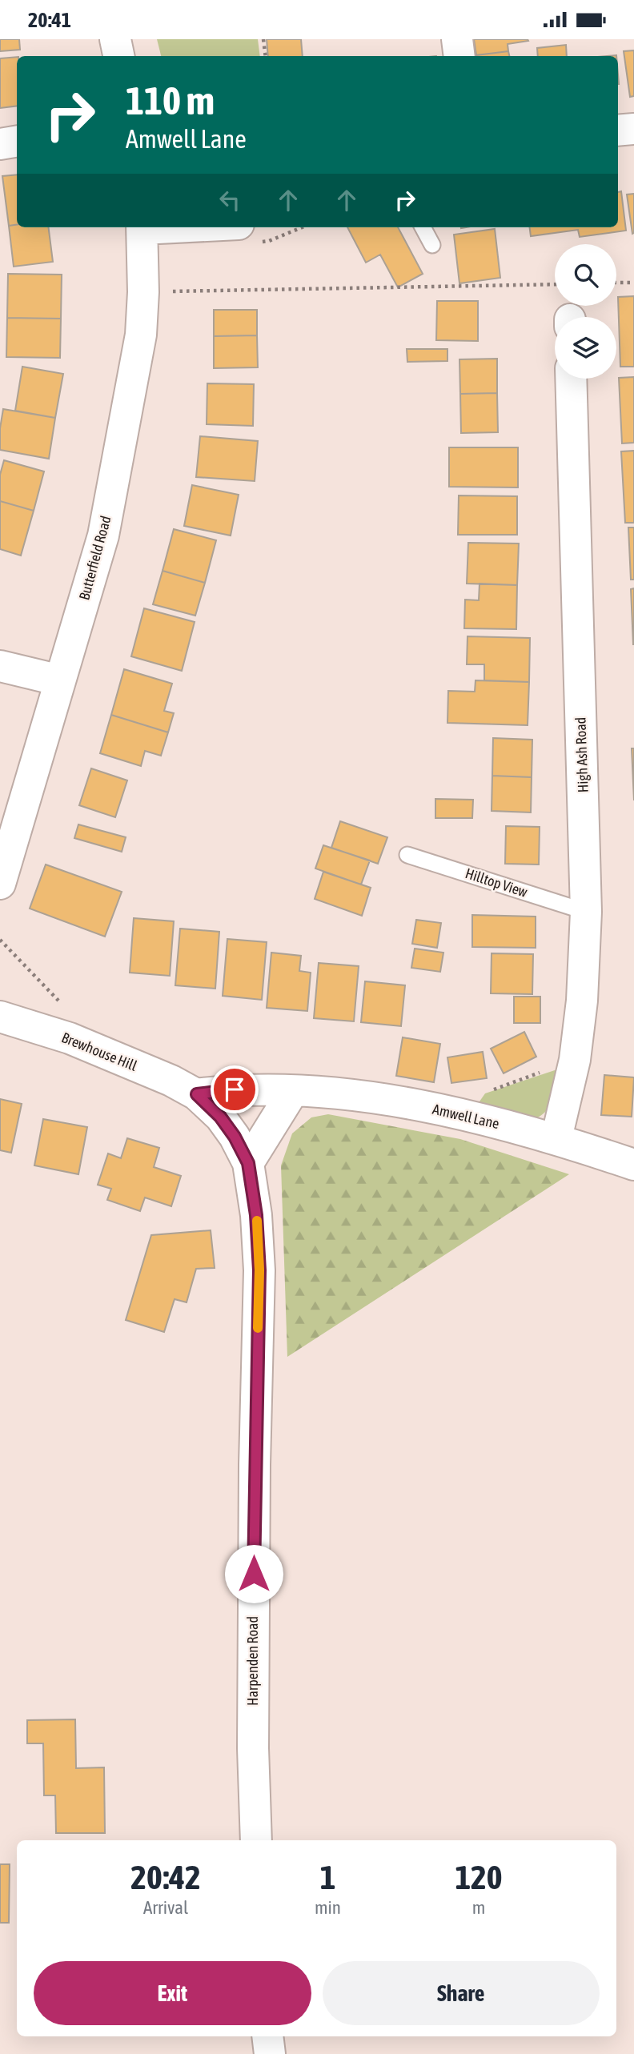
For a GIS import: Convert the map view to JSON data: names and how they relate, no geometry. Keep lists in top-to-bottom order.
{
  "streets": {
    "street": [
      "Butterfield Road",
      "High Ash Road",
      "Brewhouse Hill",
      "Amwell Lane",
      "Harpenden Road"
    ],
    "lane": ["Hilltop View"]
  },
  "crossings": [
    ["High Ash Road", "Hilltop View"],
    ["High Ash Road", "Amwell Lane"],
    ["Brewhouse Hill", "Amwell Lane"],
    ["Brewhouse Hill", "Harpenden Road"],
    ["Amwell Lane", "Harpenden Road"]
  ],
  "page": {
    "status": "20:41",
    "turn": ["110 m", "Amwell Lane"],
    "eta": [
      "20:42",
      "Arrival",
      "1",
      "min",
      "120",
      "m"
    ],
    "buttons": ["Exit", "Share"]
  }
}
